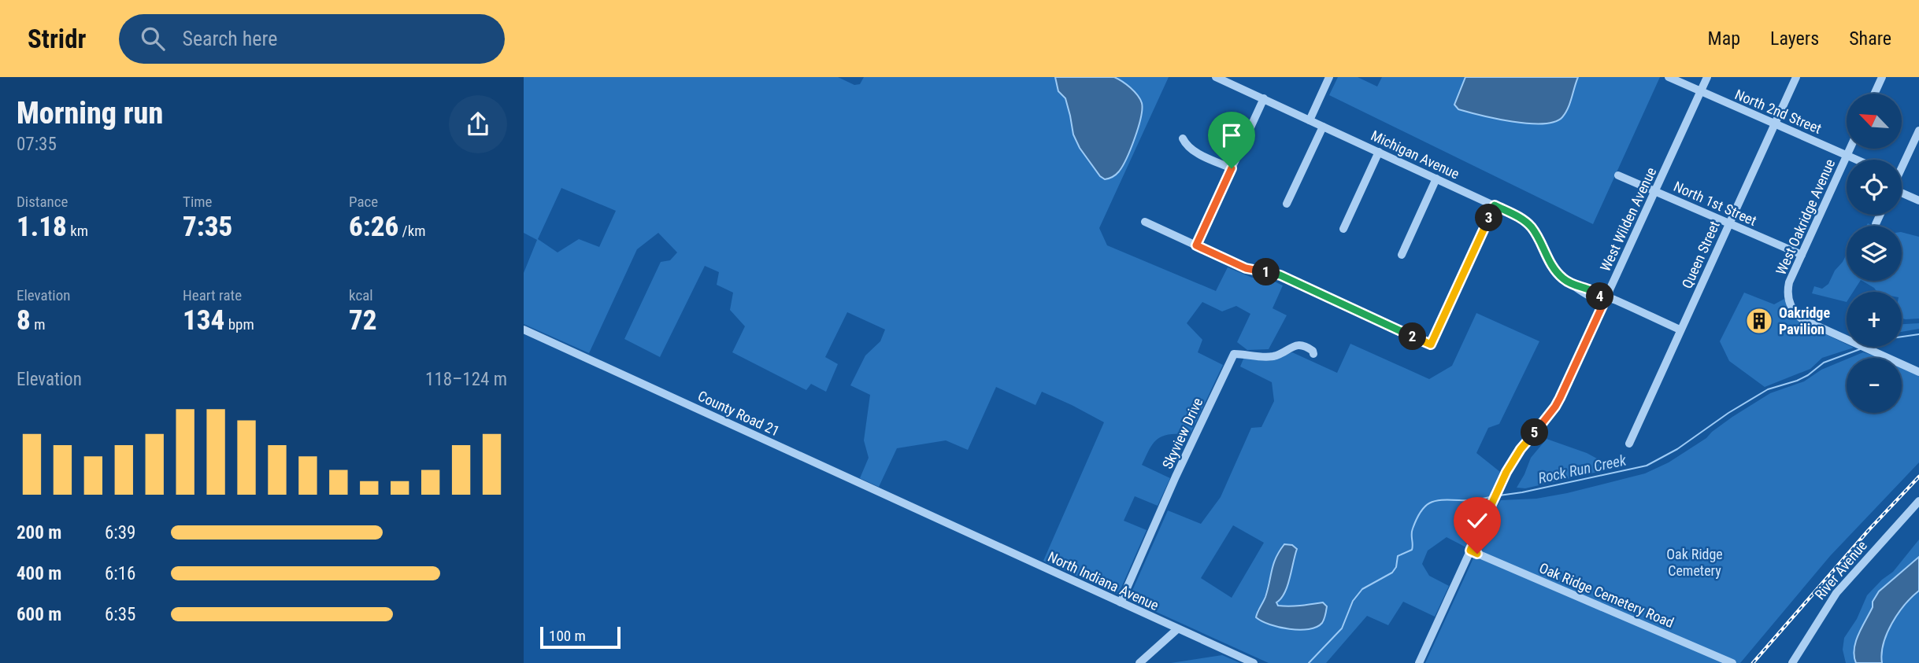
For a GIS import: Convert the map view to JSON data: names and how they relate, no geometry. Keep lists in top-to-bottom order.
{
  "streets": {
    "street": [
      "North 2nd Street",
      "Michigan Avenue",
      "North 1st Street",
      "West Oakridge Avenue",
      "West Wilden Avenue",
      "Queen Street",
      "County Road 21",
      "Skyview Drive",
      "River Avenue",
      "North Indiana Avenue",
      "Oak Ridge Cemetery Road"
    ]
  },
  "crossings": [
    ["North 2nd Street", "West Oakridge Avenue"],
    ["North 2nd Street", "West Wilden Avenue"],
    ["North 2nd Street", "Queen Street"],
    ["Michigan Avenue", "West Wilden Avenue"],
    ["Michigan Avenue", "Queen Street"],
    ["North 1st Street", "West Oakridge Avenue"],
    ["North 1st Street", "West Wilden Avenue"],
    ["North 1st Street", "Queen Street"],
    ["West Wilden Avenue", "Oak Ridge Cemetery Road"],
    ["County Road 21", "North Indiana Avenue"],
    ["Skyview Drive", "North Indiana Avenue"]
  ],
  "water": ["Rock Run Creek"],
  "parks": ["Oak Ridge Cemetery"],
  "places": {
    "building": ["Oakridge Pavilion"]
  },
  "scale_bar": "100 m",
  "north": "top left",
  "page": {
    "header": "Stridr",
    "search": "Search here",
    "nav": ["Map", "Layers", "Share"],
    "heading": ["Morning run", "07:35"],
    "map_buttons": ["+", "−"],
    "stats": [
      ["Distance", "1.18 km"],
      ["Time", "7:35"],
      ["Pace", "6:26 /km"],
      ["Elevation", "8 m"],
      ["Heart rate", "134 bpm"],
      ["kcal", "72"]
    ],
    "pins": [
      "3",
      "1",
      "4",
      "2",
      "5"
    ],
    "chart": ["Elevation", "118–124 m"],
    "list": [
      {
        "name": "200 m",
        "note": "6:39"
      },
      {
        "name": "400 m",
        "note": "6:16"
      },
      {
        "name": "600 m",
        "note": "6:35"
      }
    ],
    "scale": "100 m"
  }
}
